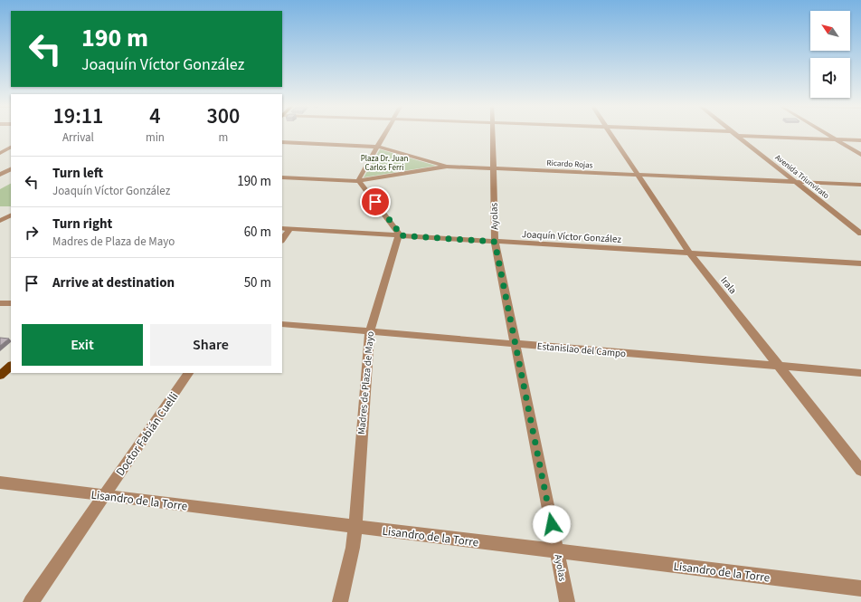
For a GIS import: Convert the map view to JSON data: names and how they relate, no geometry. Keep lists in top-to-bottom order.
{
  "streets": {
    "street": [
      "Ricardo Rojas",
      "Avenida Triunvirato",
      "Ayolas",
      "Joaquín Víctor González",
      "Irala",
      "Estanislao del Campo",
      "Madres de Plaza de Mayo",
      "Doctor Fabián Cuelli",
      "Lisandro de la Torre"
    ]
  },
  "crossings": [
    ["Ricardo Rojas", "Avenida Triunvirato"],
    ["Ricardo Rojas", "Ayolas"],
    ["Ricardo Rojas", "Irala"],
    ["Ayolas", "Joaquín Víctor González"],
    ["Ayolas", "Estanislao del Campo"],
    ["Ayolas", "Lisandro de la Torre"],
    ["Joaquín Víctor González", "Irala"],
    ["Joaquín Víctor González", "Madres de Plaza de Mayo"],
    ["Irala", "Estanislao del Campo"],
    ["Estanislao del Campo", "Madres de Plaza de Mayo"],
    ["Madres de Plaza de Mayo", "Lisandro de la Torre"],
    ["Doctor Fabián Cuelli", "Lisandro de la Torre"]
  ],
  "parks": ["Plaza Dr. Juan Carlos Ferri"],
  "north": "top left",
  "page": {
    "turn": ["190 m", "Joaquín Víctor González"],
    "eta": [
      "19:11",
      "Arrival",
      "4",
      "min",
      "300",
      "m"
    ],
    "list": [
      {
        "name": "Turn left",
        "note": "Joaquín Víctor González",
        "value": "190 m"
      },
      {
        "name": "Turn right",
        "note": "Madres de Plaza de Mayo",
        "value": "60 m"
      },
      {
        "name": "Arrive at destination",
        "value": "50 m"
      }
    ],
    "buttons": ["Exit", "Share"]
  }
}
